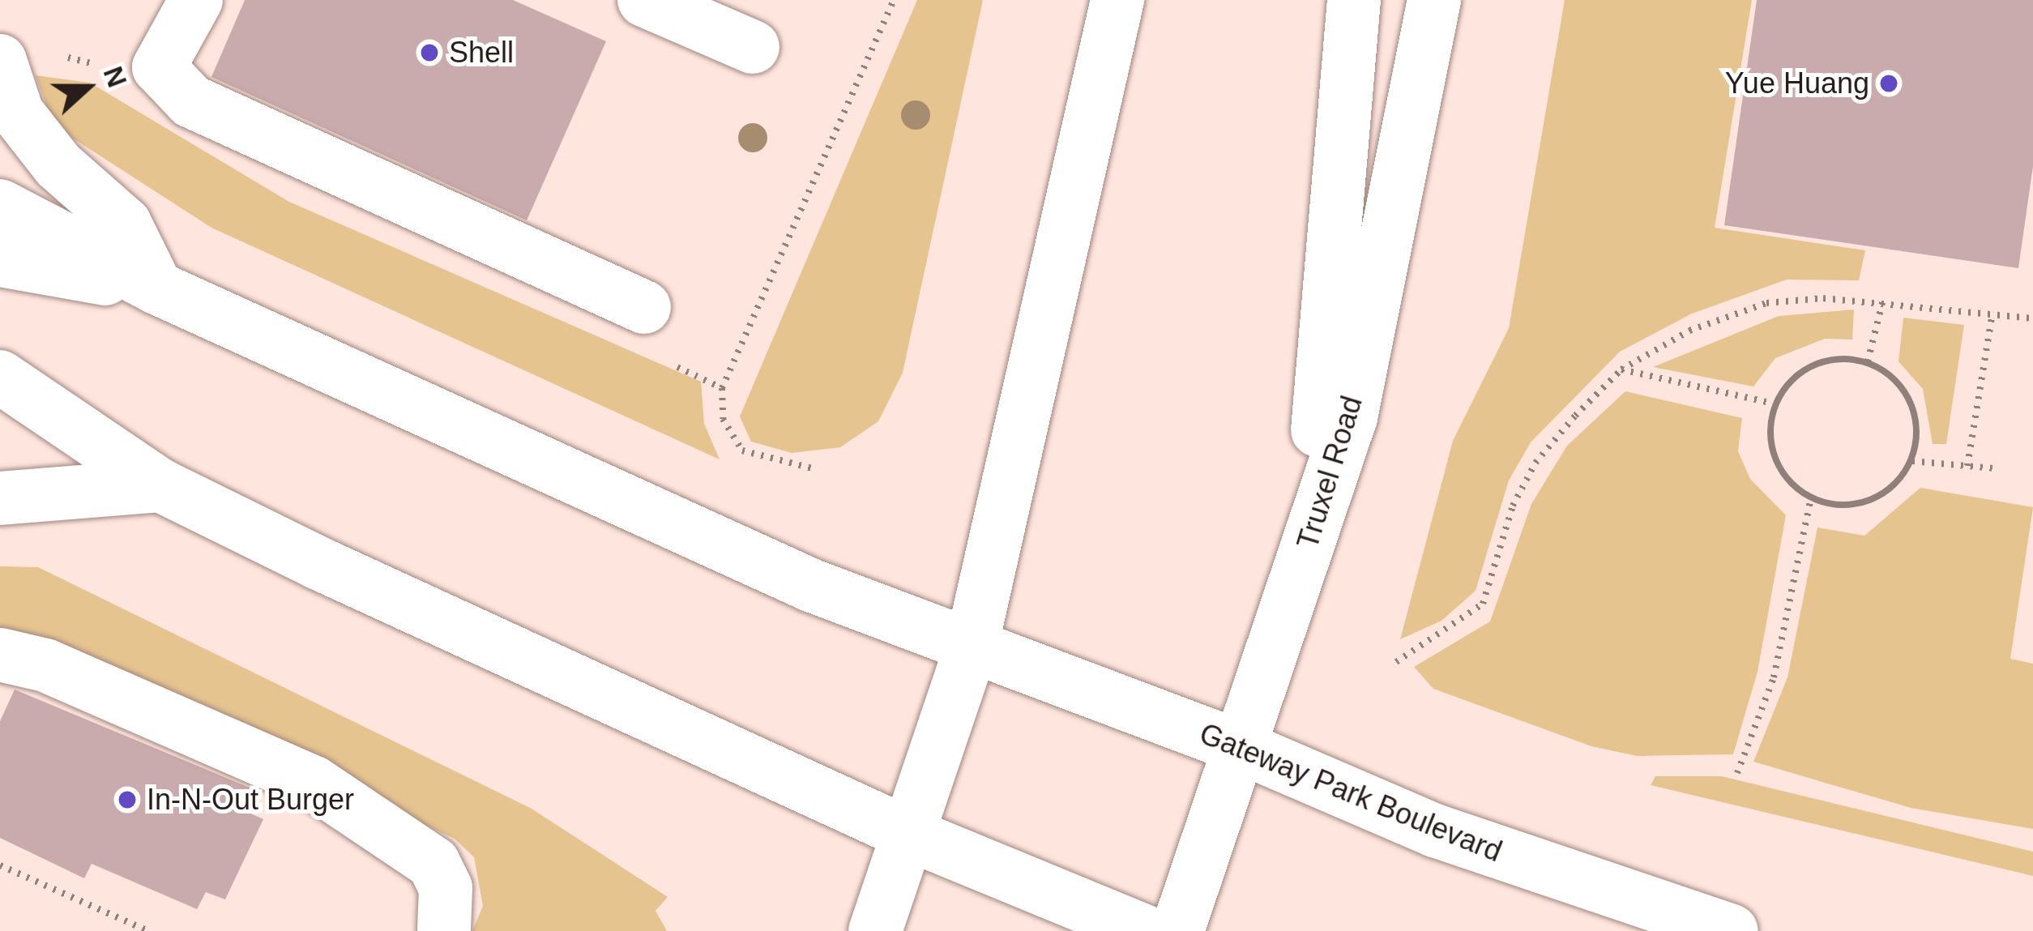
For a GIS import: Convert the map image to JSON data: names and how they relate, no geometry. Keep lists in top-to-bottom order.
{
  "streets": {
    "main road": ["Truxel Road", "Gateway Park Boulevard"]
  },
  "crossings": [
    ["Truxel Road", "Gateway Park Boulevard"]
  ],
  "places": ["Shell", "Yue Huang", "In-N-Out Burger"],
  "north": "right"
}
